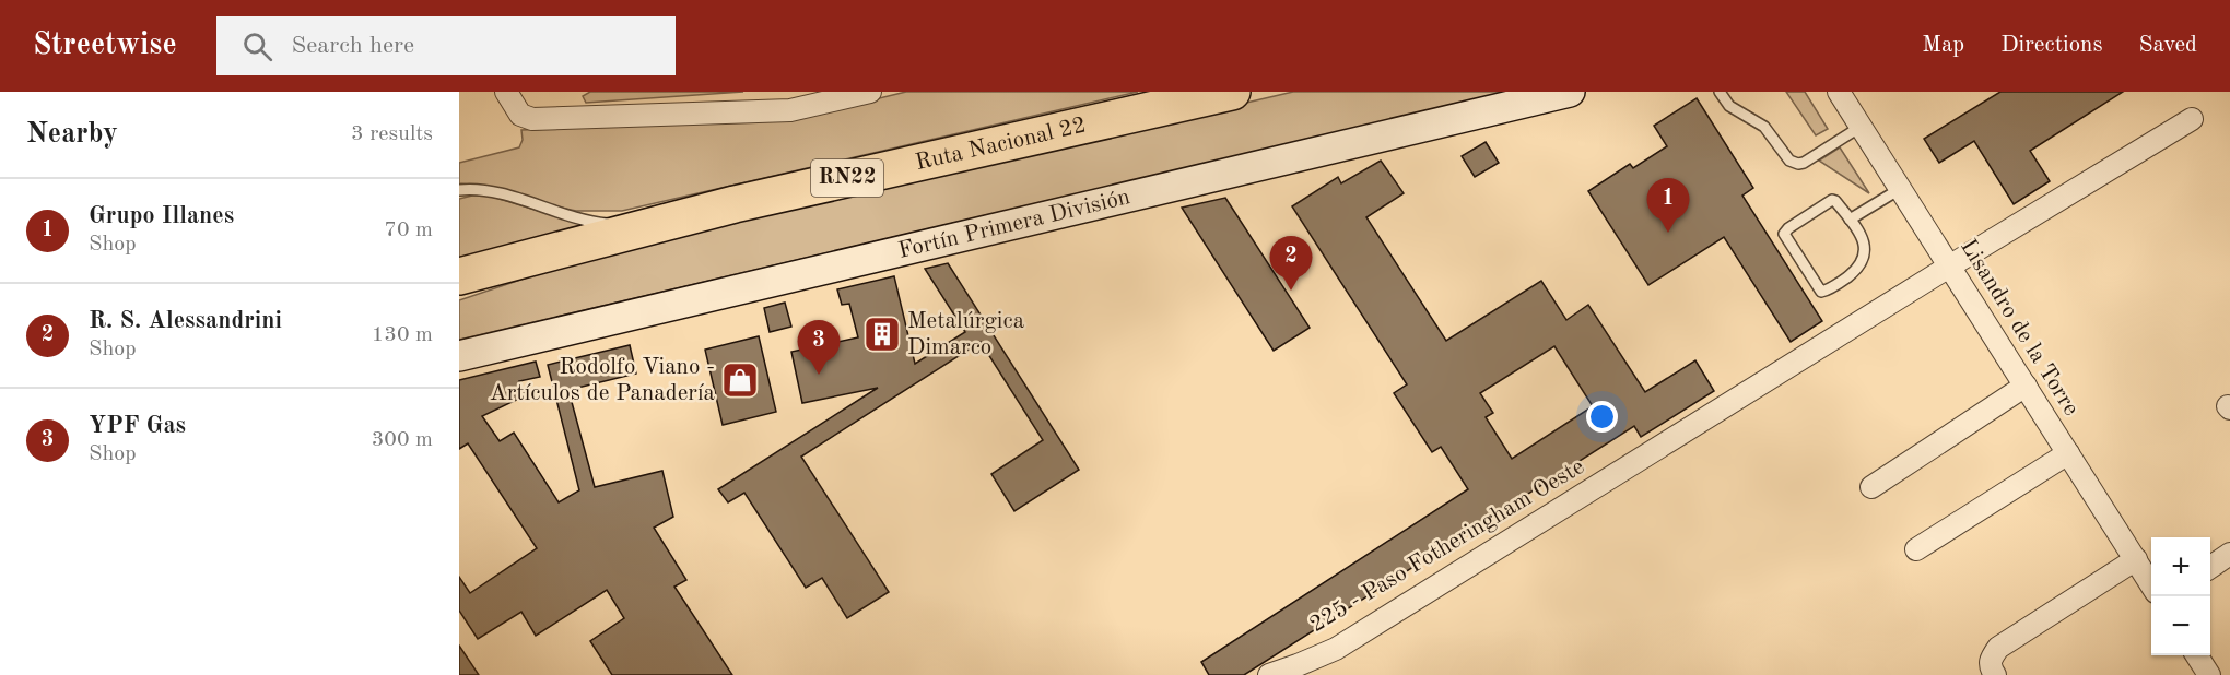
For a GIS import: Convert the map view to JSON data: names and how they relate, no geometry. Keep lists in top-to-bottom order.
{
  "streets": {
    "highway": ["Ruta Nacional 22", "RN22"],
    "street": ["Fortín Primera División", "Lisandro de la Torre", "225 - Paso Fotheringham Oeste"]
  },
  "crossings": [
    ["Lisandro de la Torre", "225 - Paso Fotheringham Oeste"]
  ],
  "places": {
    "building": ["Metalúrgica Dimarco"],
    "shop": ["Rodolfo Viano - Artículos de Panadería"]
  },
  "page": {
    "header": "Streetwise",
    "search": "Search here",
    "nav": ["Map", "Directions", "Saved"],
    "heading": ["Nearby", "3 results"],
    "list": [
      {
        "mark": "1",
        "name": "Grupo Illanes",
        "note": "Shop",
        "value": "70 m"
      },
      {
        "mark": "2",
        "name": "R. S. Alessandrini",
        "note": "Shop",
        "value": "130 m"
      },
      {
        "mark": "3",
        "name": "YPF Gas",
        "note": "Shop",
        "value": "300 m"
      }
    ],
    "pins": ["1", "2", "3"],
    "map_buttons": ["+", "−"]
  }
}
